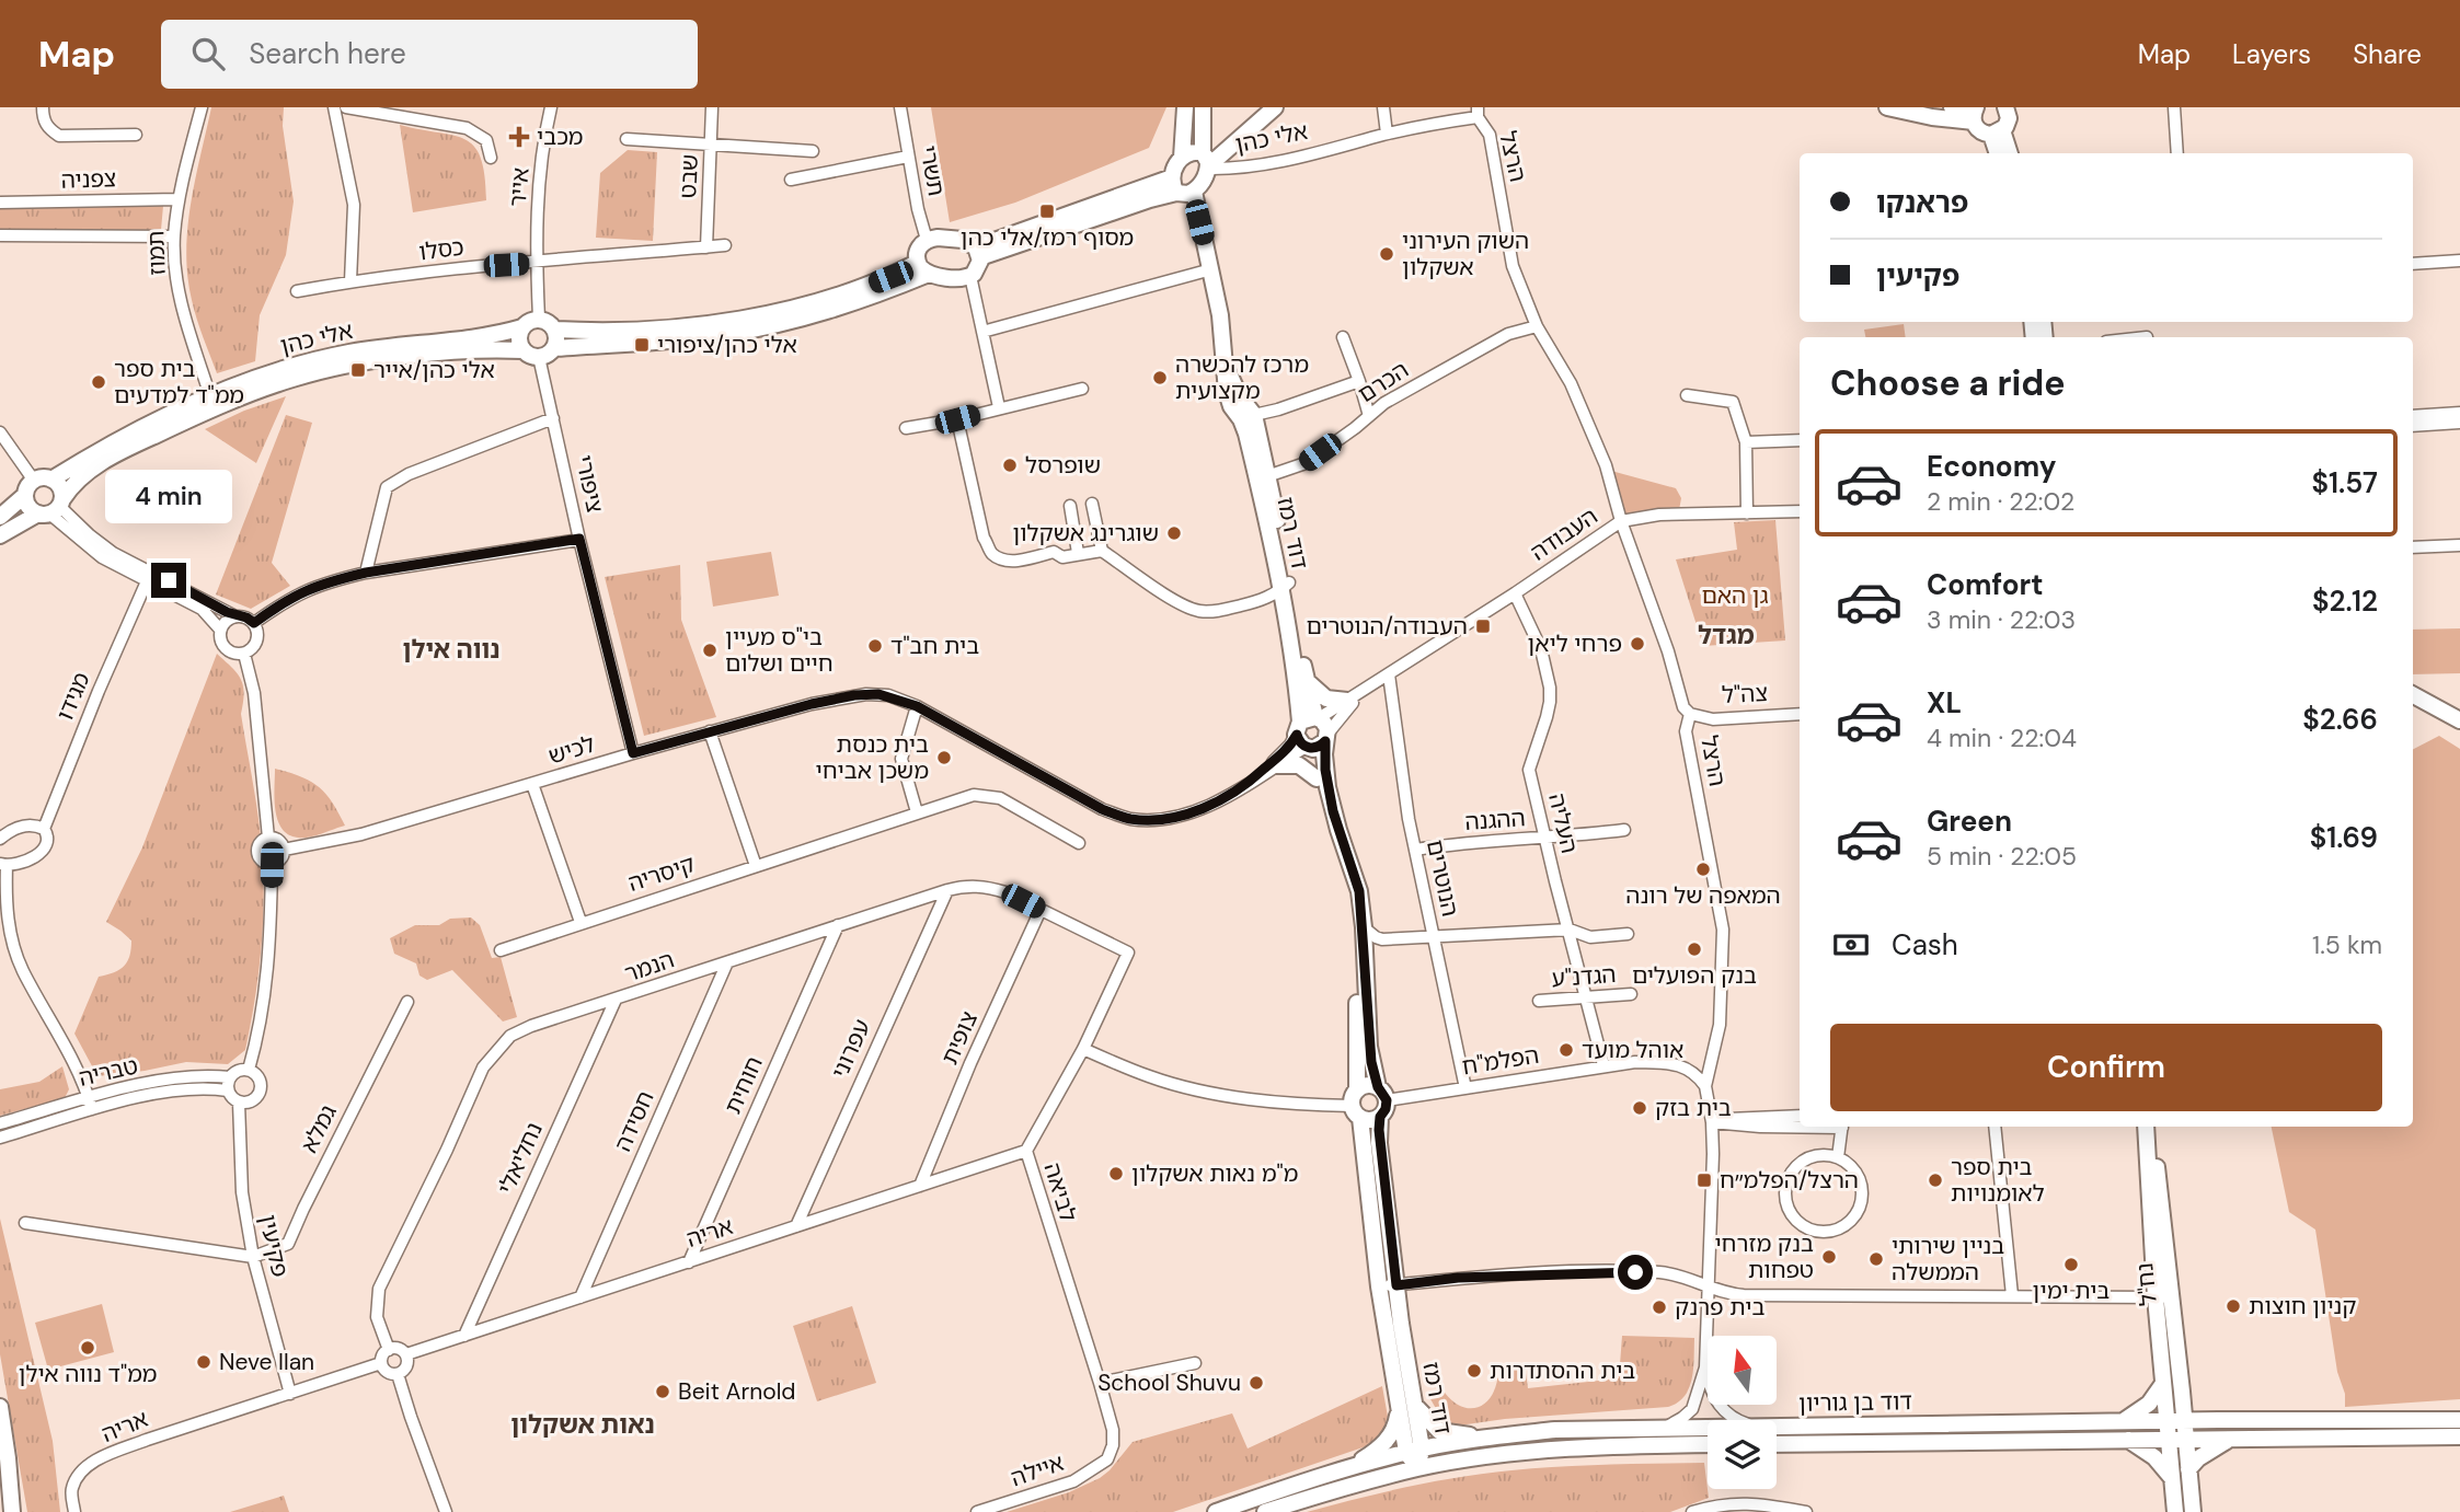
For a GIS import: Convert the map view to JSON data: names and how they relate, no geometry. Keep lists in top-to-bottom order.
{
  "streets": {
    "street": [
      "אלי כהן",
      "הרצל",
      "תשרי",
      "שבט",
      "צפניה",
      "אייר",
      "כסלו",
      "תמוז",
      "הכרם",
      "ציפורי",
      "דוד רמז",
      "העבודה",
      "צה\"ל",
      "מגידו",
      "לכיש",
      "ההגנה",
      "העליה",
      "קיסריה",
      "הנוטרים",
      "הנמר",
      "הגדנ\"ע",
      "צופית",
      "עפרוני",
      "הפלמ\"ח",
      "טבריה",
      "חוחית",
      "חסידה",
      "גמלא",
      "נחליאלי",
      "לביאה",
      "אריה",
      "פקיעין",
      "נח\"ל",
      "דוד בן גוריון",
      "איילה"
    ]
  },
  "crossings": [
    ["אלי כהן", "הרצל"],
    ["אלי כהן", "אייר"],
    ["אלי כהן", "תמוז"],
    ["אלי כהן", "ציפורי"],
    ["אלי כהן", "דוד רמז"],
    ["הרצל", "הכרם"],
    ["הרצל", "העבודה"],
    ["הרצל", "צה\"ל"],
    ["הרצל", "הפלמ\"ח"],
    ["הרצל", "דוד בן גוריון"],
    ["שבט", "כסלו"],
    ["צפניה", "תמוז"],
    ["אייר", "כסלו"],
    ["אייר", "ציפורי"],
    ["הכרם", "דוד רמז"],
    ["ציפורי", "לכיש"],
    ["דוד רמז", "העבודה"],
    ["דוד רמז", "לכיש"],
    ["דוד רמז", "הפלמ\"ח"],
    ["דוד רמז", "דוד בן גוריון"],
    ["העבודה", "לכיש"],
    ["העבודה", "העליה"],
    ["העבודה", "הנוטרים"],
    ["ההגנה", "העליה"],
    ["ההגנה", "הנוטרים"],
    ["העליה", "הגדנ\"ע"],
    ["העליה", "הפלמ\"ח"],
    ["הנוטרים", "הפלמ\"ח"],
    ["הנמר", "צופית"],
    ["הנמר", "עפרוני"],
    ["הנמר", "חוחית"],
    ["הנמר", "חסידה"],
    ["הנמר", "נחליאלי"],
    ["הנמר", "לביאה"],
    ["הנמר", "אריה"],
    ["צופית", "אריה"],
    ["עפרוני", "אריה"],
    ["טבריה", "פקיעין"],
    ["חוחית", "אריה"],
    ["חסידה", "אריה"],
    ["גמלא", "פקיעין"],
    ["נחליאלי", "אריה"],
    ["לביאה", "אריה"],
    ["לביאה", "איילה"],
    ["אריה", "פקיעין"],
    ["נח\"ל", "דוד בן גוריון"]
  ],
  "districts": ["מגדל", "נווה אילן", "נאות אשקלון"],
  "parks": ["גן האם"],
  "places": {
    "health": ["מכבי"],
    "transit": [
      "מסוף רמז/אלי כהן",
      "אלי כהן/ציפורי",
      "אלי כהן/אייר",
      "העבודה/הנוטרים",
      "הרצל/הפלמ״ח"
    ],
    "other": [
      "השוק העירוני אשקלון",
      "מרכז להכשרה מקצועית",
      "בית ספר ממ\"ד למדעים",
      "שופרסל",
      "שוגרינג אשקלון",
      "פרחי ליאן",
      "בית חב\"ד",
      "בי\"ס מעיין חיים ושלום",
      "בית כנסת משכן אביחי",
      "המאפה של רונה",
      "בנק הפועלים",
      "אוהל מועד",
      "בית בזק",
      "מ\"מ נאות אשקלון",
      "בית ספר לאומנויות",
      "בנק מזרחי טפחות",
      "בניין שירותי הממשלה",
      "בית ימין",
      "קניון חוצות",
      "בית פרנק",
      "ממ\"ד נווה אילן",
      "Neve Ilan",
      "בית ההסתדרות",
      "School Shuvu",
      "Beit Arnold"
    ]
  },
  "north": "top",
  "page": {
    "header": "Map",
    "search": "Search here",
    "nav": ["Map", "Layers", "Share"],
    "banner": ["פראנקו", "פקיעין"],
    "heading": "Choose a ride",
    "list": [
      {
        "name": "Economy",
        "note": "2 min · 22:02",
        "value": "$1.57"
      },
      {
        "name": "Comfort",
        "note": "3 min · 22:03",
        "value": "$2.12"
      },
      {
        "name": "XL",
        "note": "4 min · 22:04",
        "value": "$2.66"
      },
      {
        "name": "Green",
        "note": "5 min · 22:05",
        "value": "$1.69"
      }
    ],
    "bubble": "4 min",
    "pay": ["Cash", "1.5 km"],
    "buttons": "Confirm"
  }
}
